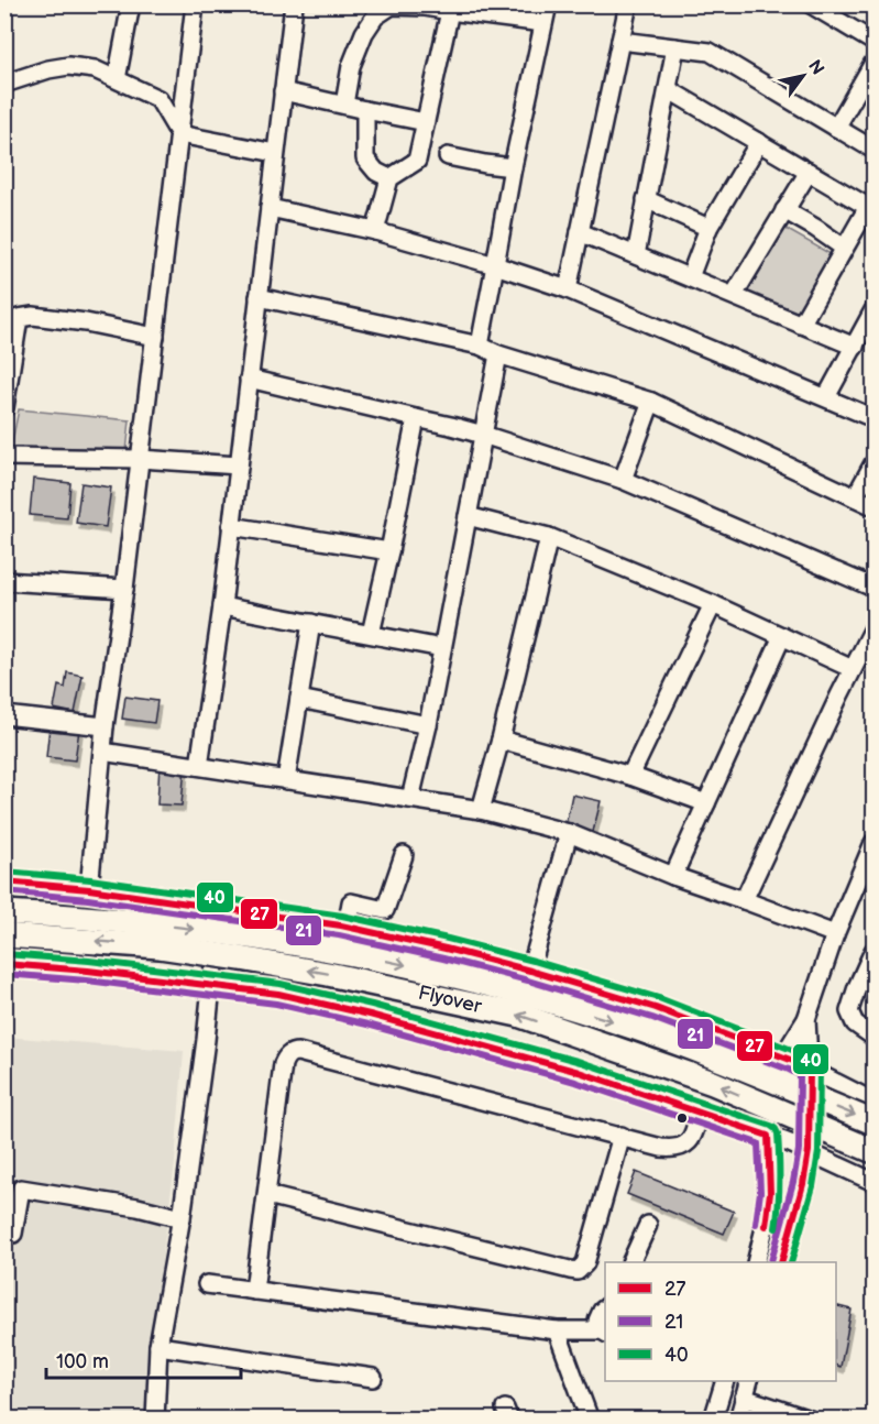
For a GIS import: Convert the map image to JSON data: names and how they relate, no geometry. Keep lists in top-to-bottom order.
{
  "streets": {
    "highway": ["Flyover"]
  },
  "lines": ["transit line 40", "transit line 27", "transit line 21"],
  "legend": ["27", "21", "40"],
  "scale_bar": "100 m",
  "north": "top right"
}
